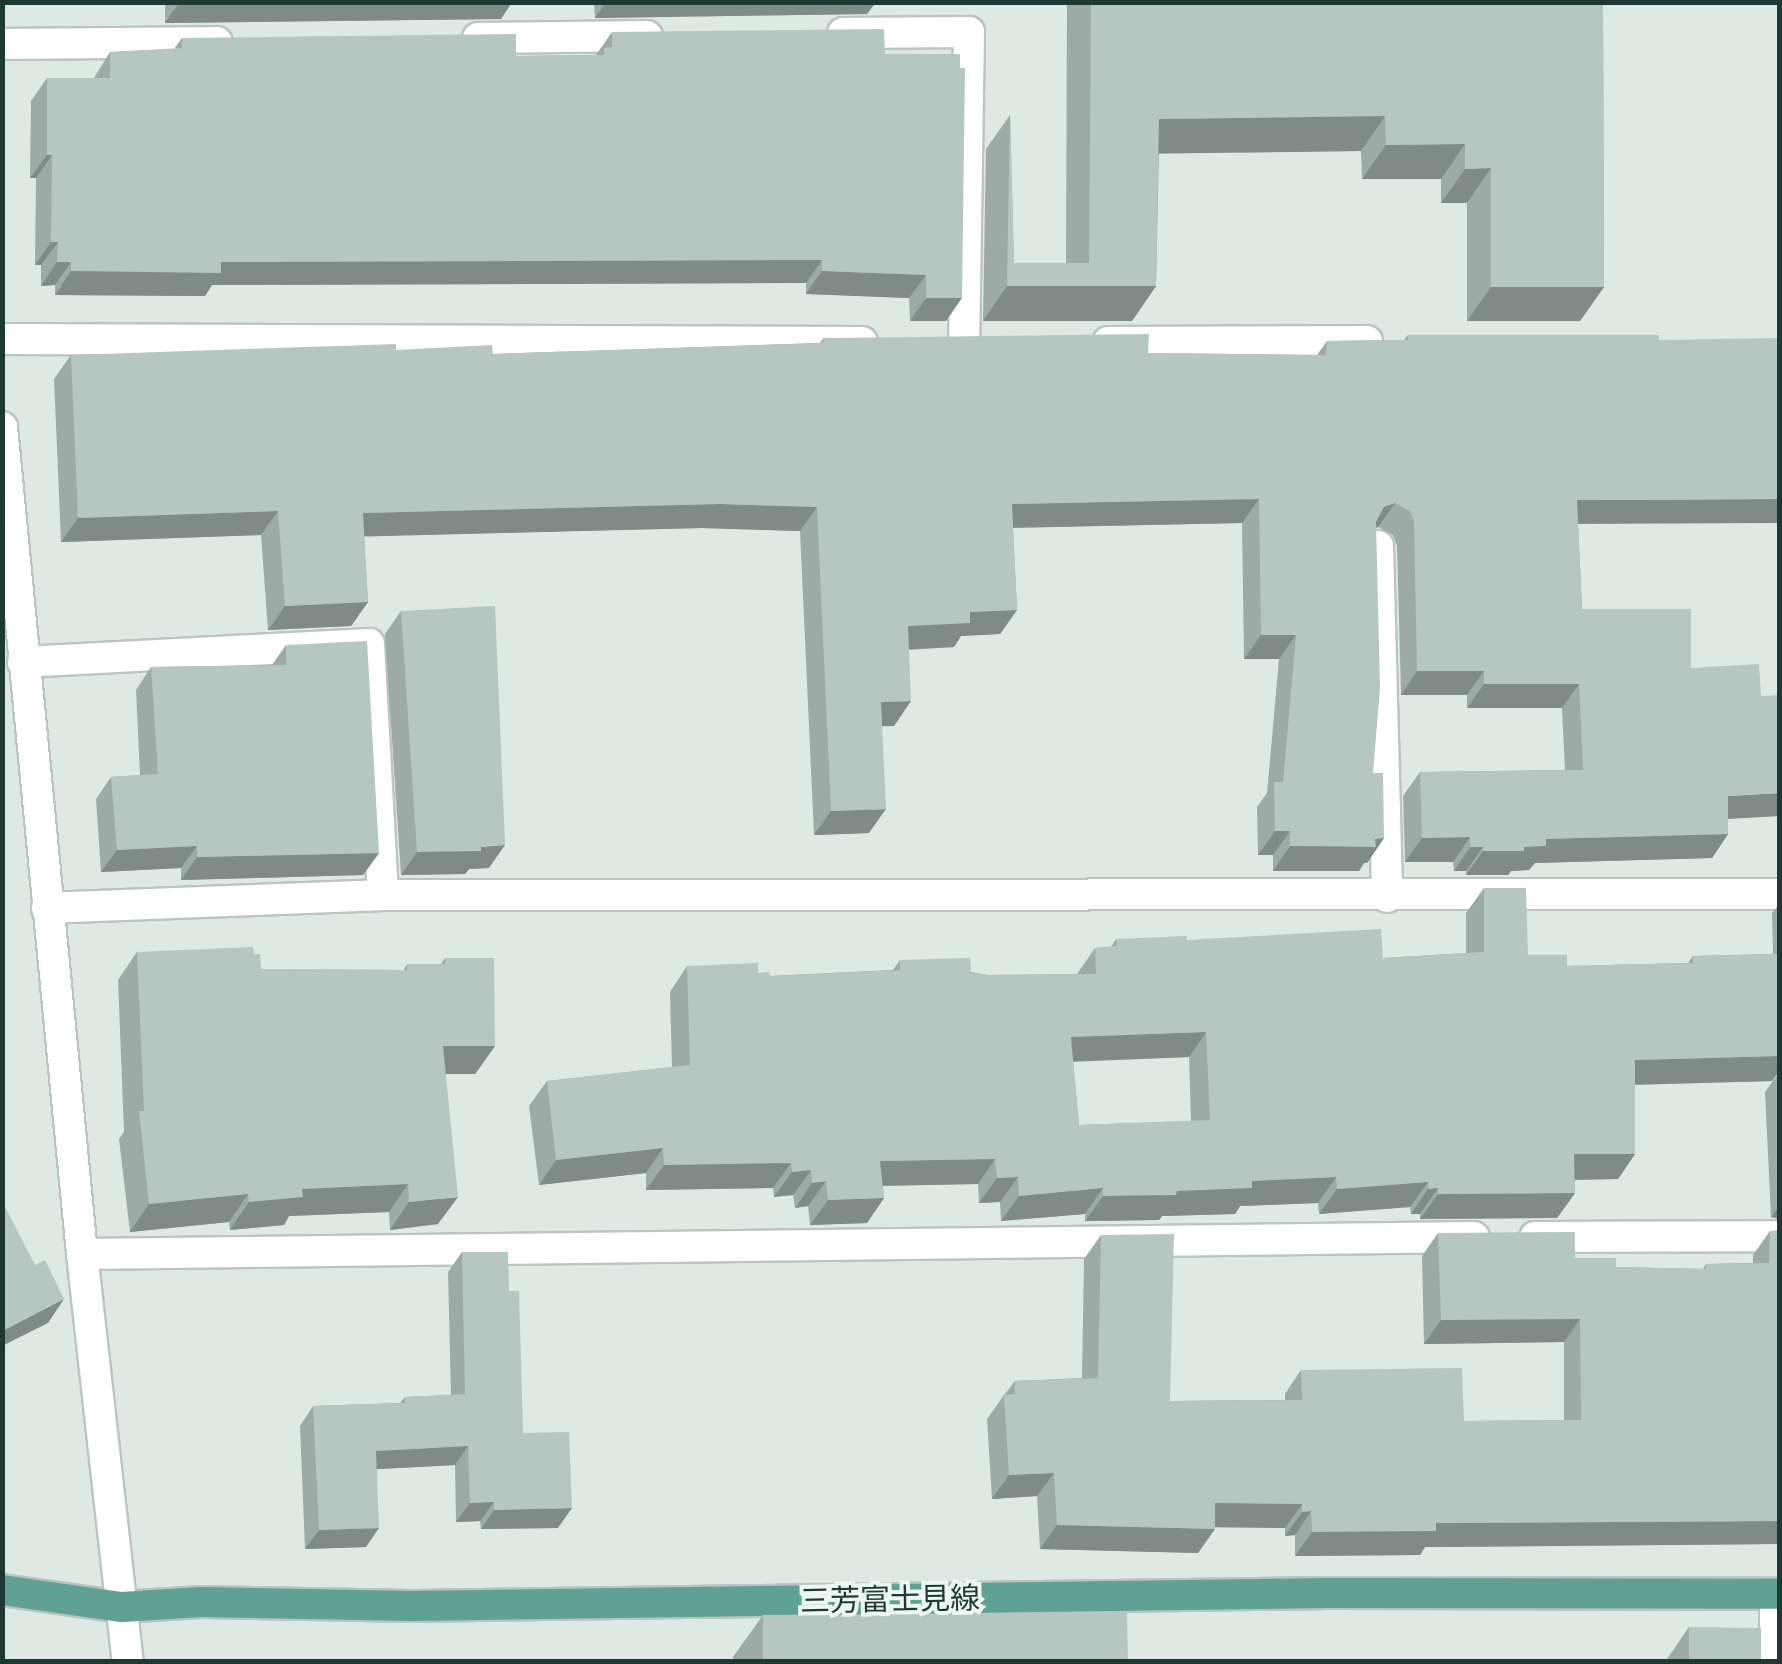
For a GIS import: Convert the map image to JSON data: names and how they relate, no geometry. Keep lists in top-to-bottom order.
{
  "streets": {
    "main road": ["三芳富士見線"]
  }
}
